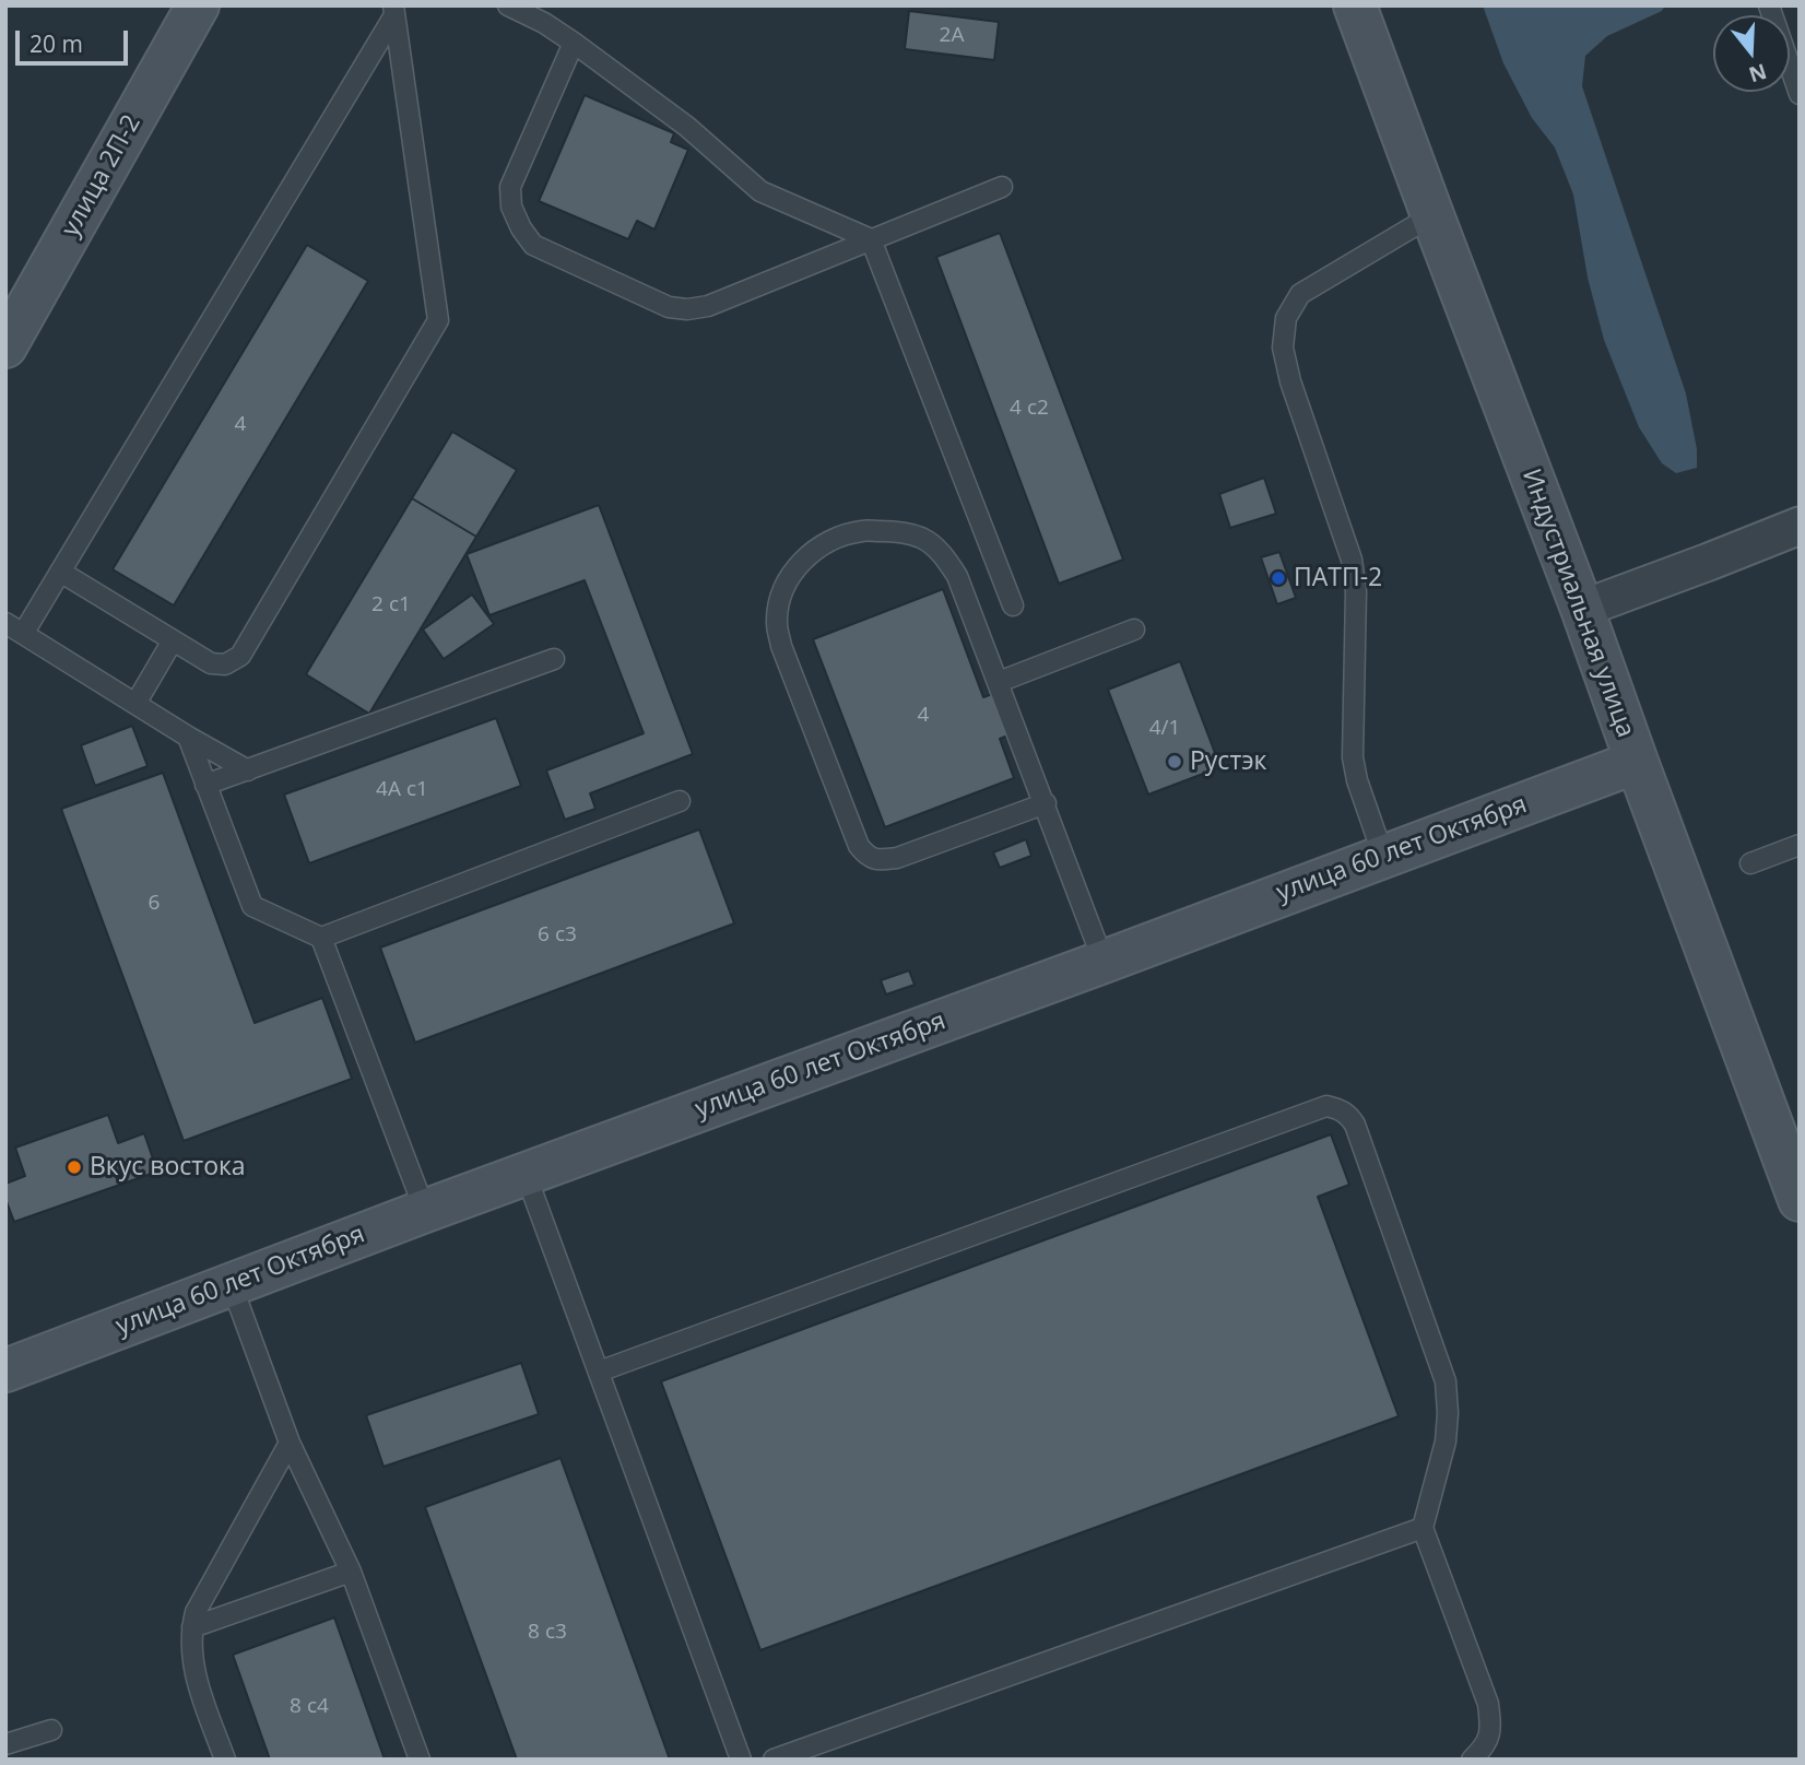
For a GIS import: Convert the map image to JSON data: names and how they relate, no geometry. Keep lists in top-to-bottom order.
{
  "streets": {
    "main road": ["улица 2П-2", "Индустриальная улица", "улица 60 лет Октября"]
  },
  "crossings": [
    ["Индустриальная улица", "улица 60 лет Октября"]
  ],
  "places": ["ПАТП-2", "Рустэк", "Вкус востока"],
  "house_numbers": [
    "2А",
    "4 с2",
    "4",
    "2 с1",
    "4",
    "4/1",
    "4А с1",
    "6",
    "6 с3",
    "8 с3",
    "8 с4"
  ],
  "scale_bar": "20 m",
  "north": "bottom"
}
